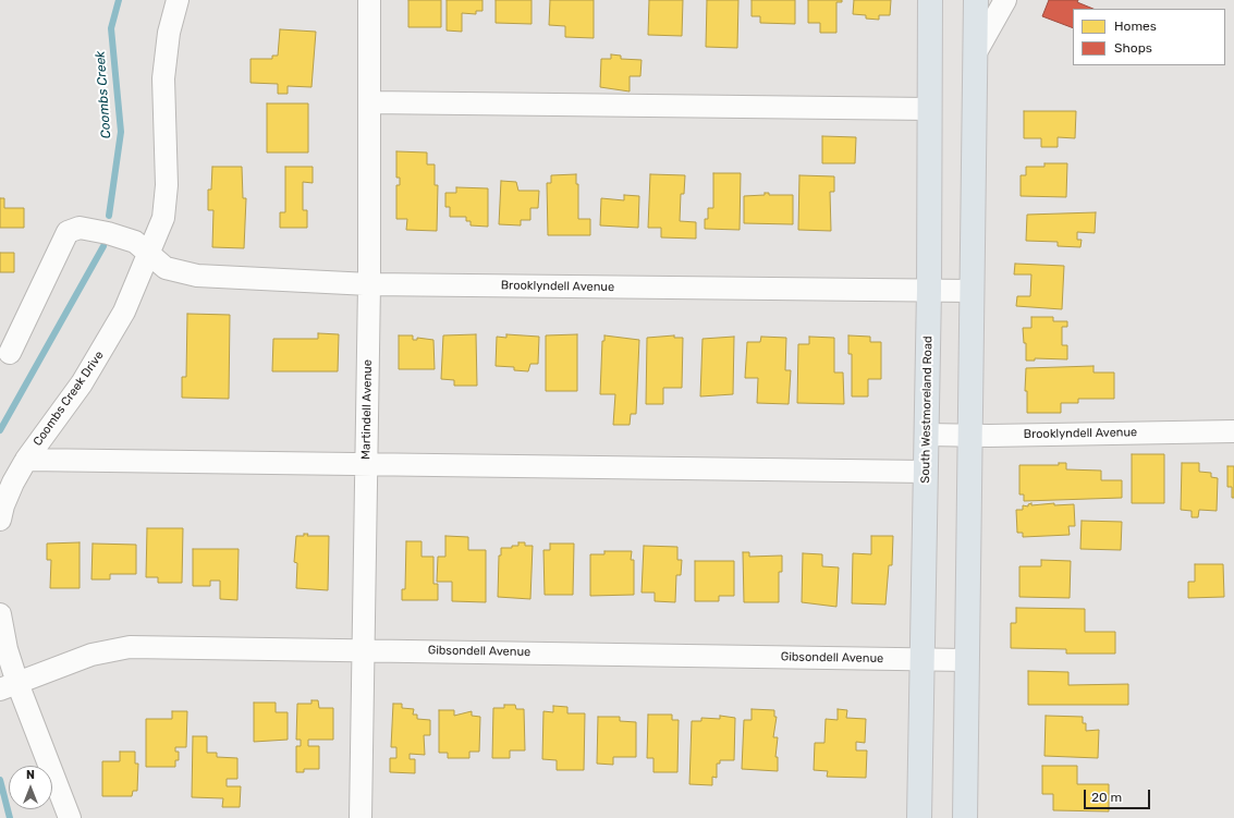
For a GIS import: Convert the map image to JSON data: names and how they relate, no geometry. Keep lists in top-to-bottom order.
{
  "streets": {
    "main road": ["South Westmoreland Road"],
    "street": [
      "Brooklyndell Avenue",
      "Coombs Creek Drive",
      "Martindell Avenue",
      "Gibsondell Avenue"
    ]
  },
  "crossings": [
    ["Brooklyndell Avenue", "Coombs Creek Drive"],
    ["Brooklyndell Avenue", "Martindell Avenue"],
    ["Brooklyndell Avenue", "South Westmoreland Road"],
    ["Martindell Avenue", "Gibsondell Avenue"],
    ["South Westmoreland Road", "Gibsondell Avenue"]
  ],
  "water": ["Coombs Creek"],
  "legend": ["Homes", "Shops"],
  "scale_bar": "20 m",
  "north": "top"
}
